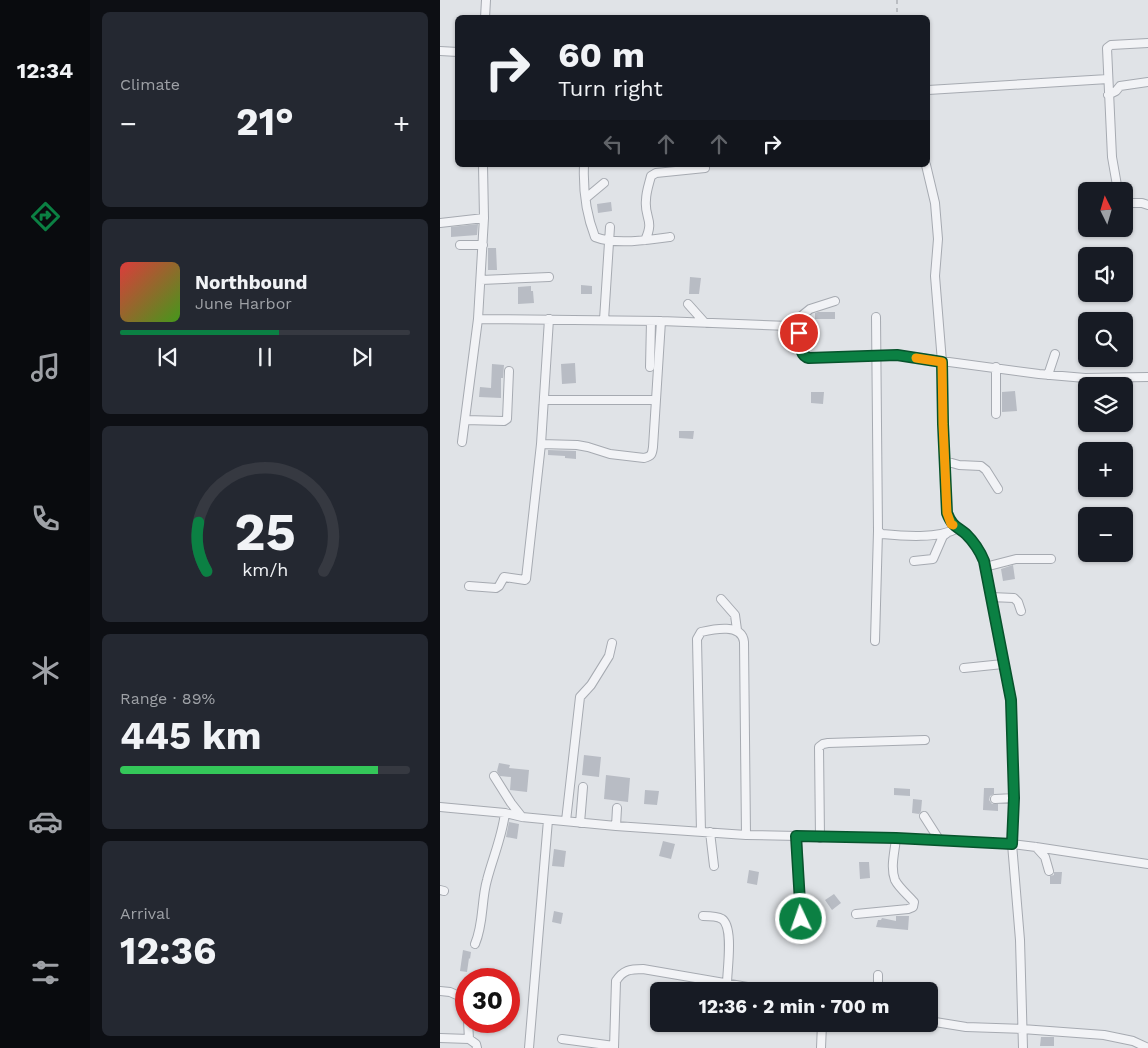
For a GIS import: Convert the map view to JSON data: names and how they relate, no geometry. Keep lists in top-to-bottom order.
{
  "north": "top",
  "page": {
    "tabs": "12:34",
    "tile": [
      "Climate",
      ["Range · 89%", "445 km"],
      ["Arrival", "12:36"]
    ],
    "turn": ["60 m", "Turn right"],
    "heat": ["−", "21°", "+"],
    "map_buttons": ["+", "−"],
    "song": ["Northbound", "June Harbor"],
    "limit": "30",
    "trip": "12:36 · 2 min · 700 m",
    "gauge": ["25", "km/h"]
  }
}
